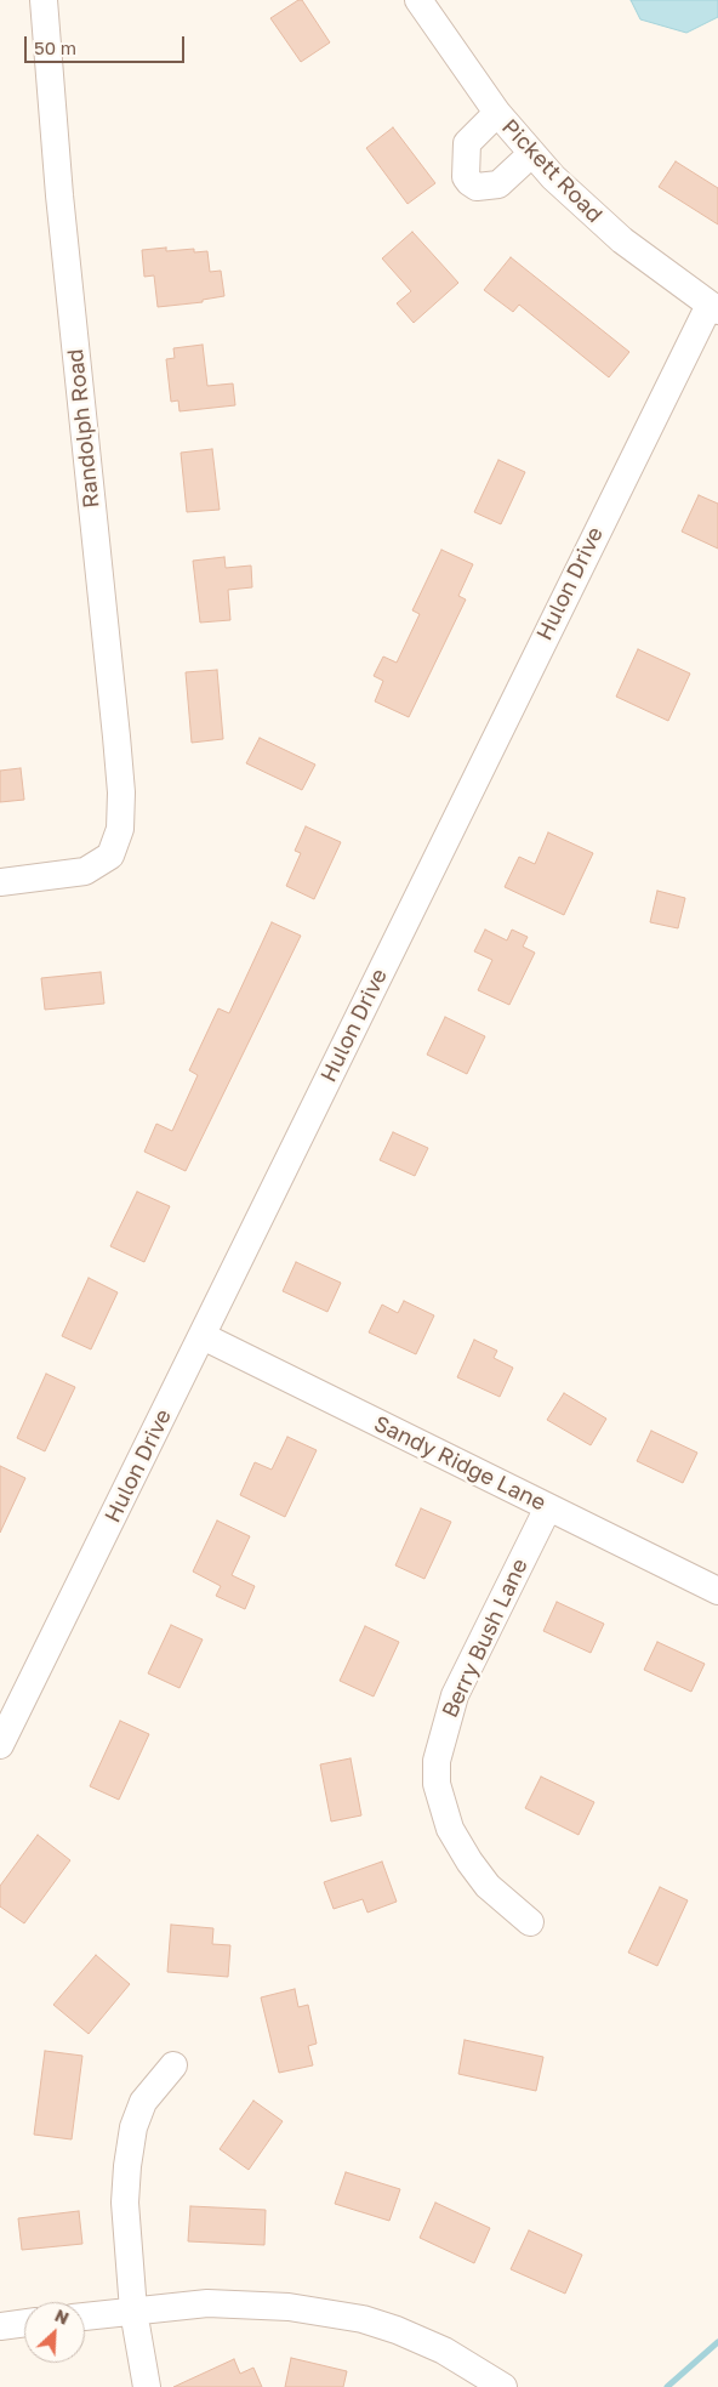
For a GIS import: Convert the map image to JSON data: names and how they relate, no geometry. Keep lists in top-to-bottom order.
{
  "streets": {
    "street": [
      "Pickett Road",
      "Randolph Road",
      "Hulon Drive",
      "Sandy Ridge Lane",
      "Berry Bush Lane"
    ]
  },
  "crossings": [
    ["Pickett Road", "Hulon Drive"],
    ["Hulon Drive", "Sandy Ridge Lane"],
    ["Sandy Ridge Lane", "Berry Bush Lane"]
  ],
  "scale_bar": "50 m",
  "north": "top right"
}
